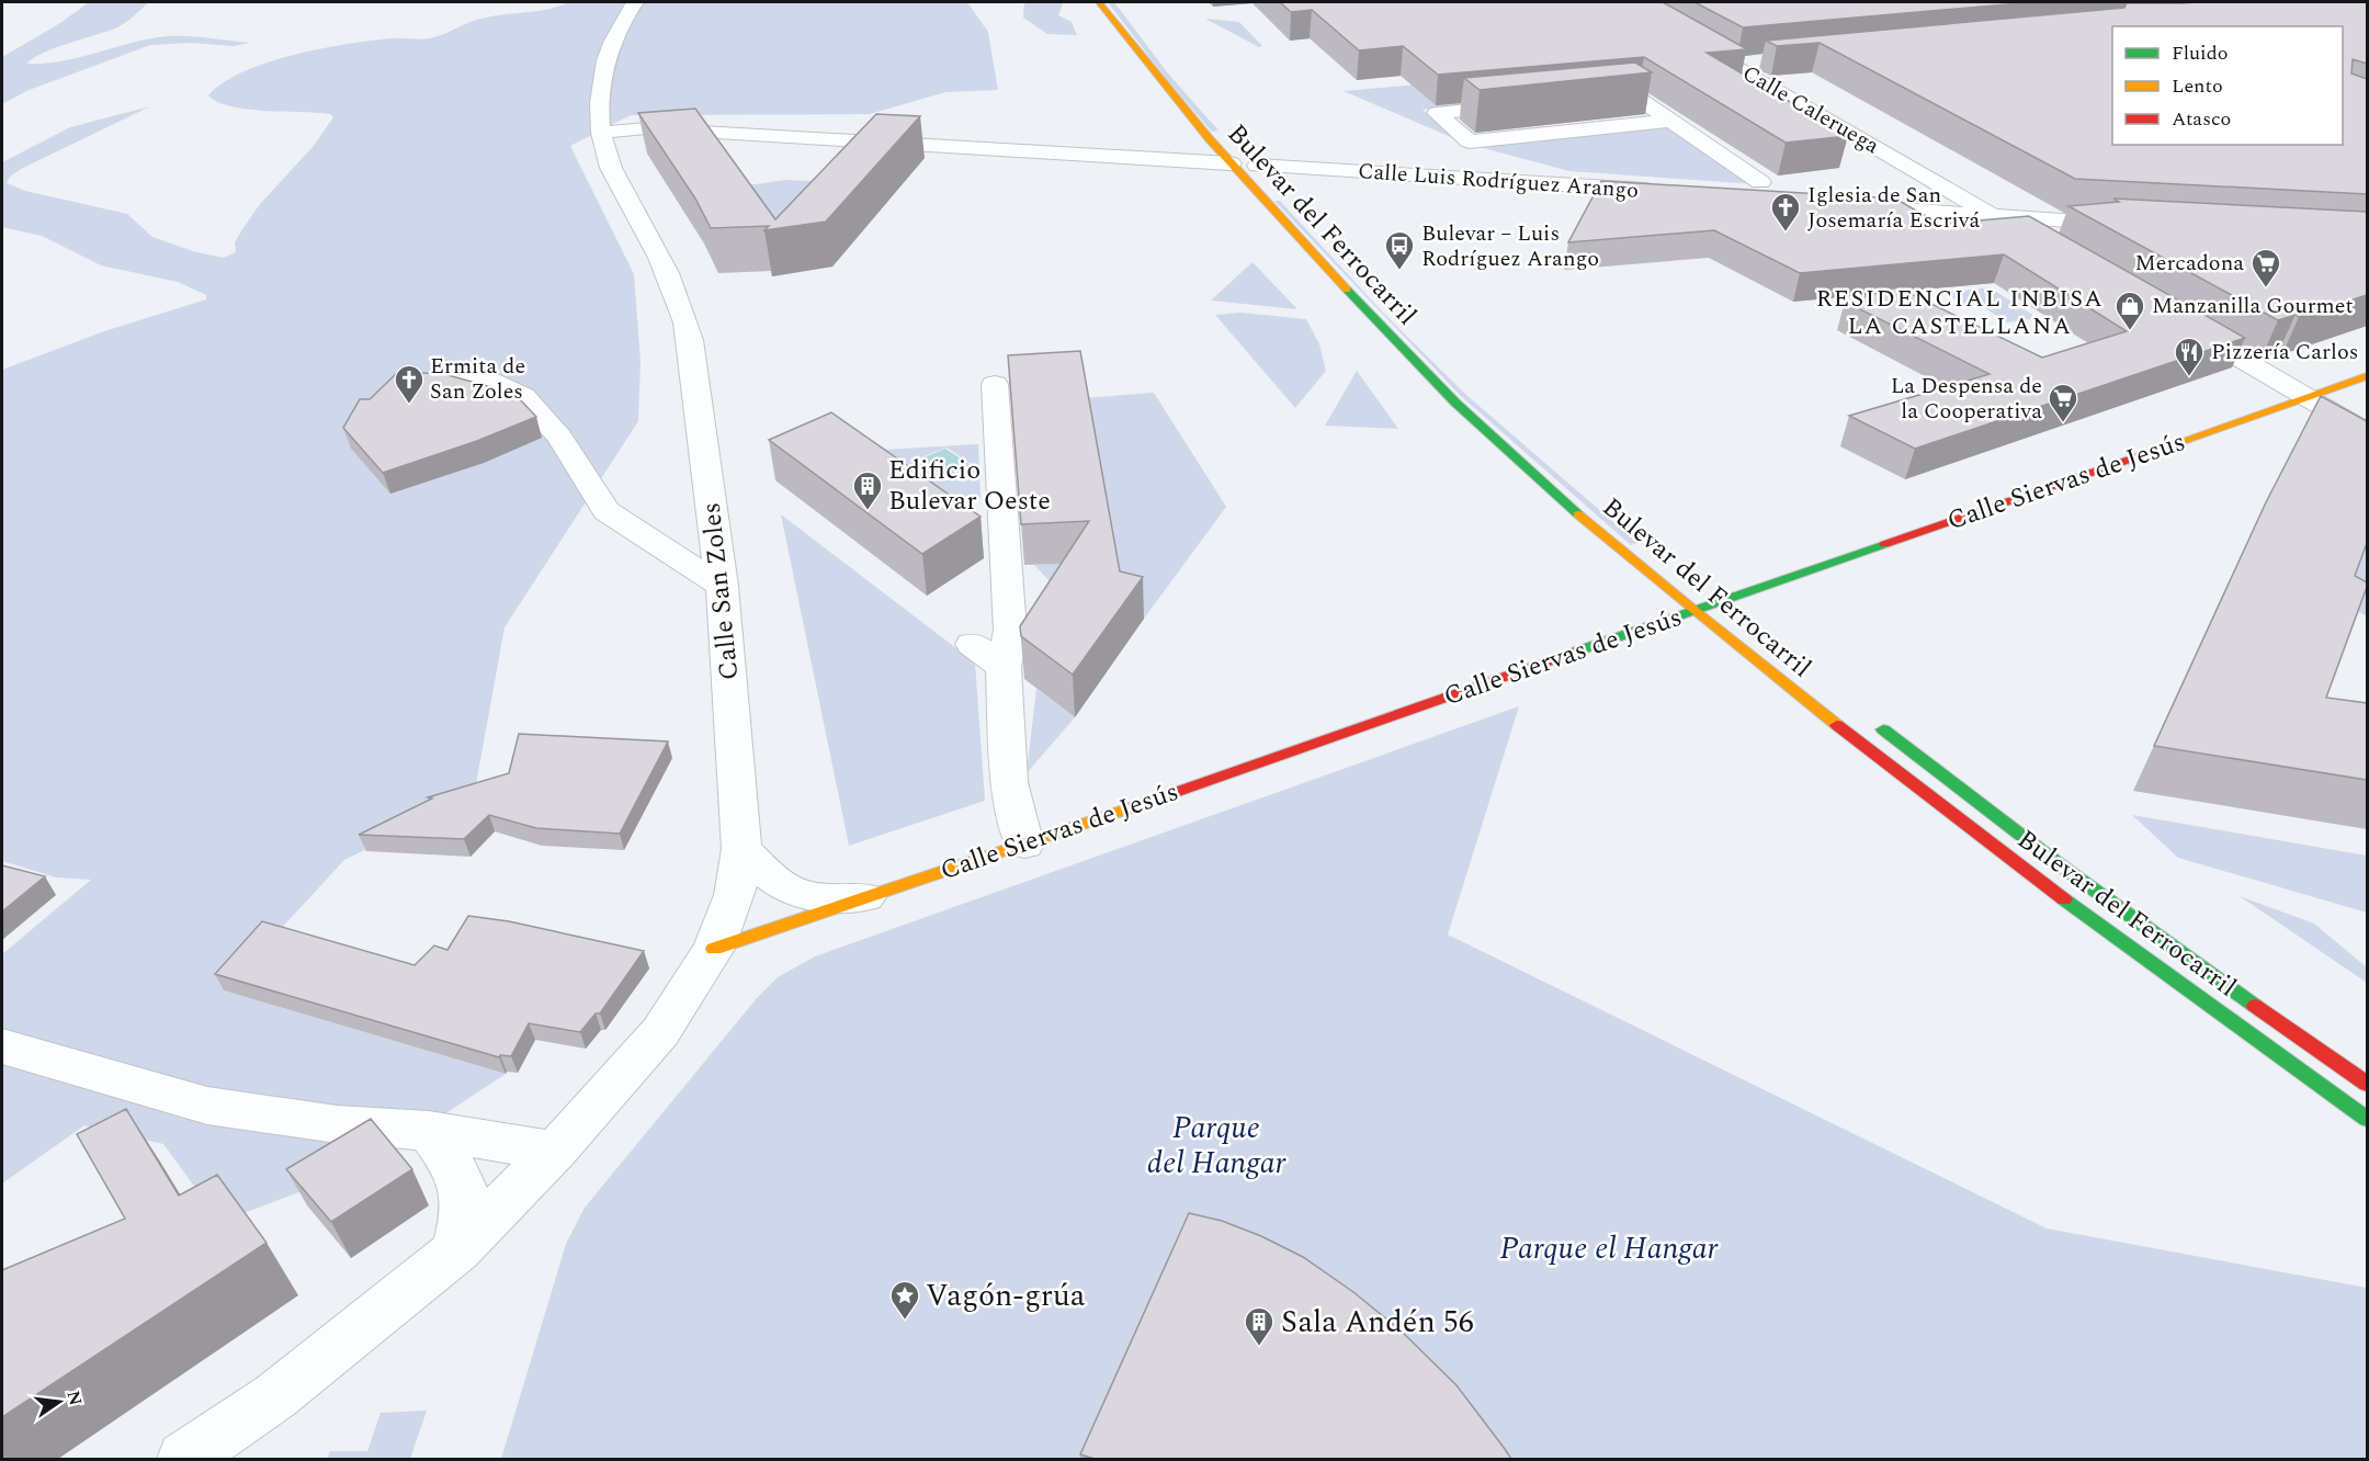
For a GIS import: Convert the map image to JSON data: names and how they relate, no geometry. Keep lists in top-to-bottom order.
{
  "streets": {
    "main road": ["Bulevar del Ferrocarril", "Calle Siervas de Jesús"],
    "street": ["Calle Caleruega", "Calle Luis Rodríguez Arango", "Calle San Zoles"]
  },
  "crossings": [
    ["Calle Luis Rodríguez Arango", "Bulevar del Ferrocarril"],
    ["Calle Luis Rodríguez Arango", "Calle San Zoles"],
    ["Bulevar del Ferrocarril", "Calle Siervas de Jesús"],
    ["Calle Siervas de Jesús", "Calle San Zoles"]
  ],
  "districts": ["RESIDENCIAL INBISA LA CASTELLANA"],
  "parks": ["Parque del Hangar", "Parque el Hangar"],
  "places": {
    "church": ["Iglesia de San Josemaría Escrivá", "Ermita de San Zoles"],
    "bus stop": ["Bulevar – Luis Rodríguez Arango"],
    "supermarket": ["Mercadona", "La Despensa de la Cooperativa"],
    "shop": ["Manzanilla Gourmet"],
    "restaurant": ["Pizzería Carlos"],
    "building": ["Edificio Bulevar Oeste", "Sala Andén 56"],
    "place": ["Vagón-grúa"]
  },
  "legend": ["Fluido", "Lento", "Atasco"],
  "north": "right"
}
